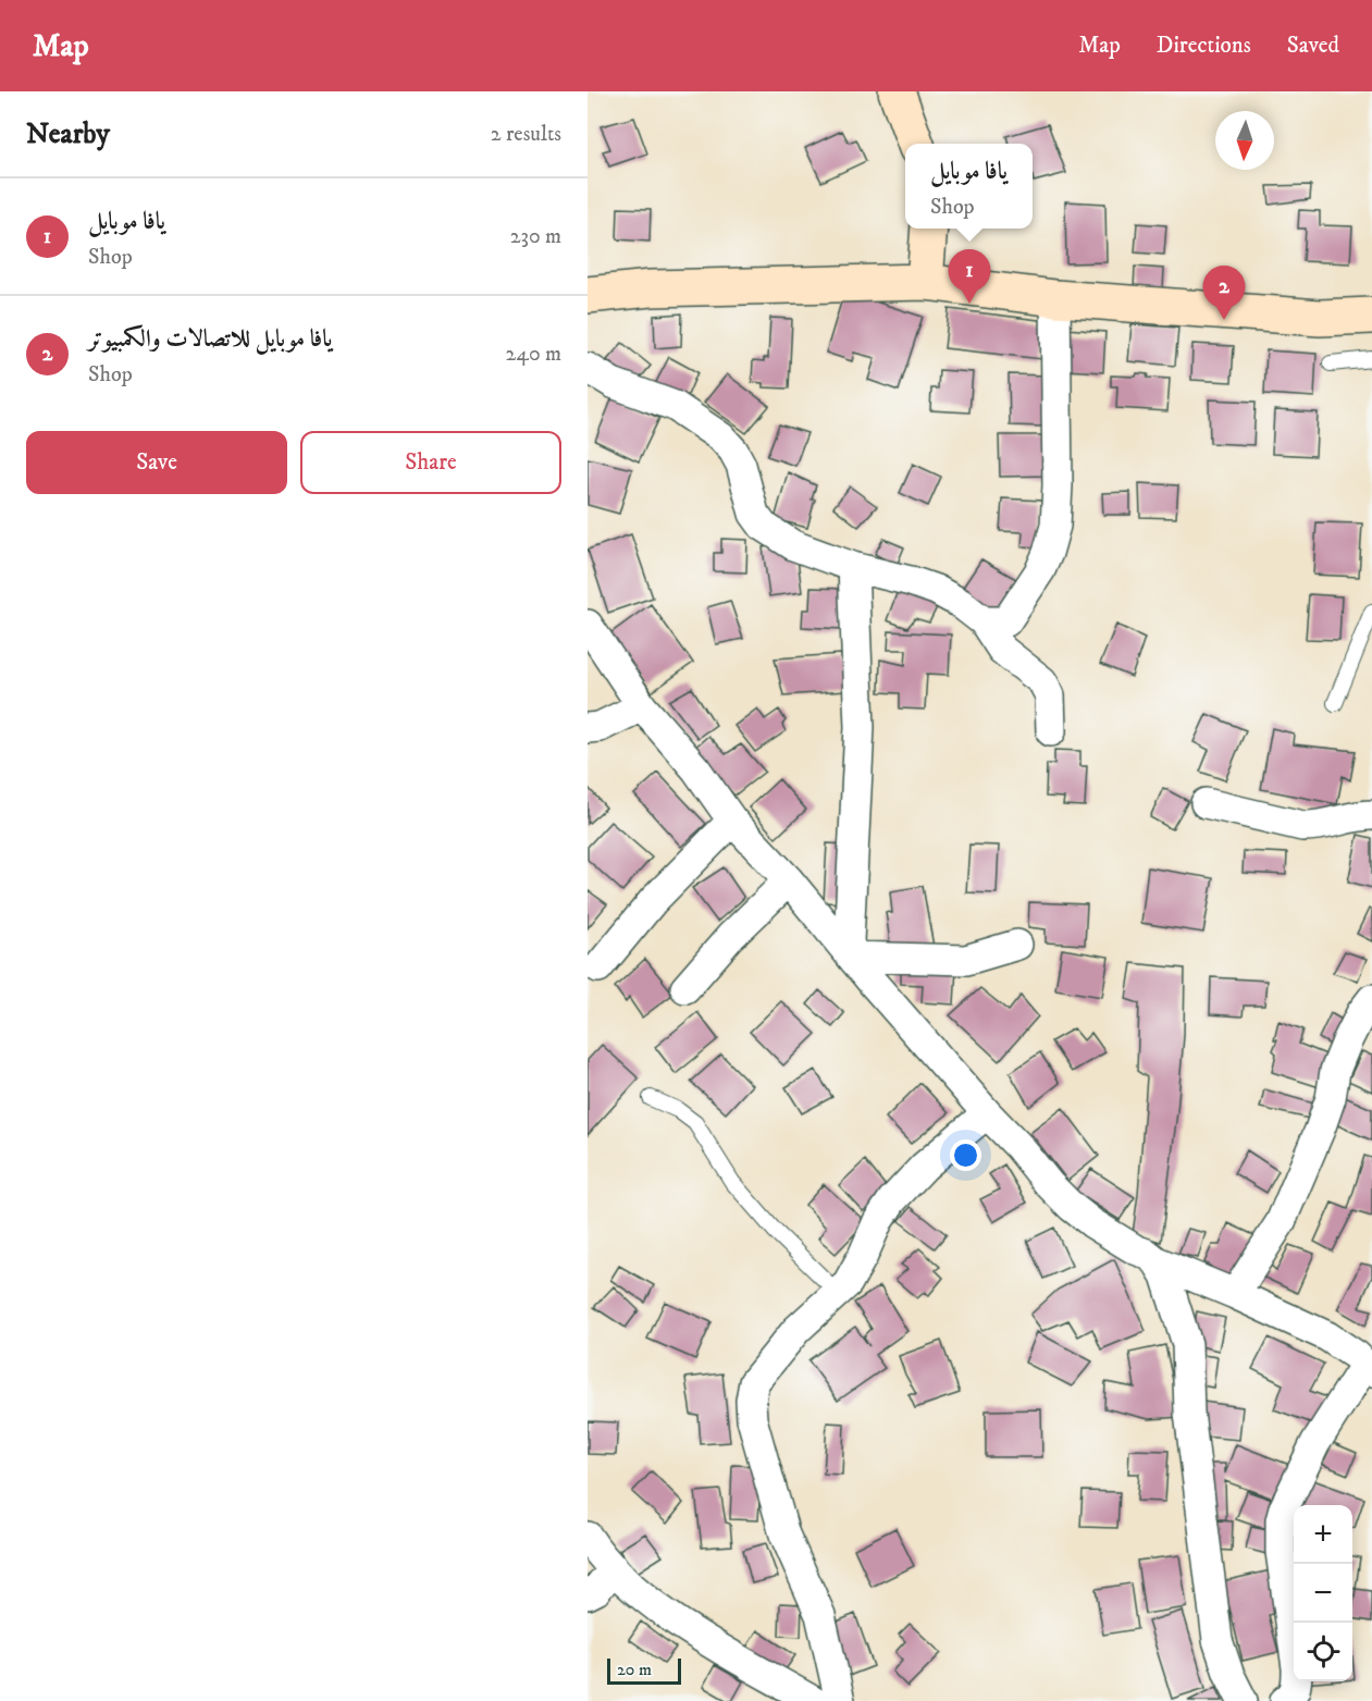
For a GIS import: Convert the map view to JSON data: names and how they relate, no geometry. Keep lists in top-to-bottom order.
{
  "scale_bar": "20 m",
  "north": "bottom",
  "page": {
    "header": "Map",
    "nav": ["Map", "Directions", "Saved"],
    "heading": ["Nearby", "2 results"],
    "popup": ["يافا موبايل", "Shop"],
    "list": [
      {
        "mark": "1",
        "name": "يافا موبايل",
        "note": "Shop",
        "value": "230 m"
      },
      {
        "mark": "2",
        "name": "يافا موبايل للاتصالات والكمبيوتر",
        "note": "Shop",
        "value": "240 m"
      }
    ],
    "pins": ["1", "2"],
    "buttons": ["Save", "Share"],
    "map_buttons": ["+", "−"],
    "scale": "20 m"
  }
}
